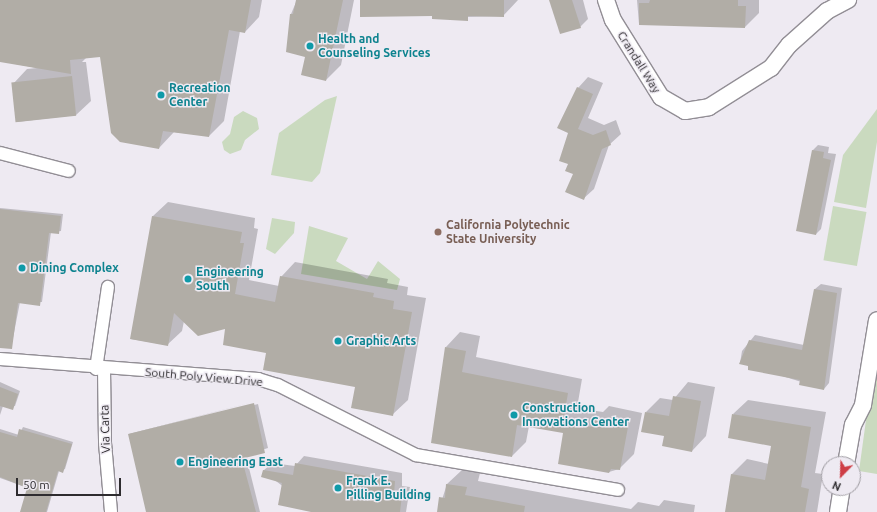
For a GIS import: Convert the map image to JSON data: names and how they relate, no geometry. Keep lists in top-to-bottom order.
{
  "streets": {
    "street": ["Crandall Way", "South Poly View Drive", "Via Carta"]
  },
  "crossings": [
    ["South Poly View Drive", "Via Carta"]
  ],
  "places": [
    "Health and Counseling Services",
    "Recreation Center",
    "California Polytechnic State University",
    "Dining Complex",
    "Engineering South",
    "Graphic Arts",
    "Construction Innovations Center",
    "Engineering East",
    "Frank E. Pilling Building"
  ],
  "scale_bar": "50 m",
  "north": "bottom left"
}
